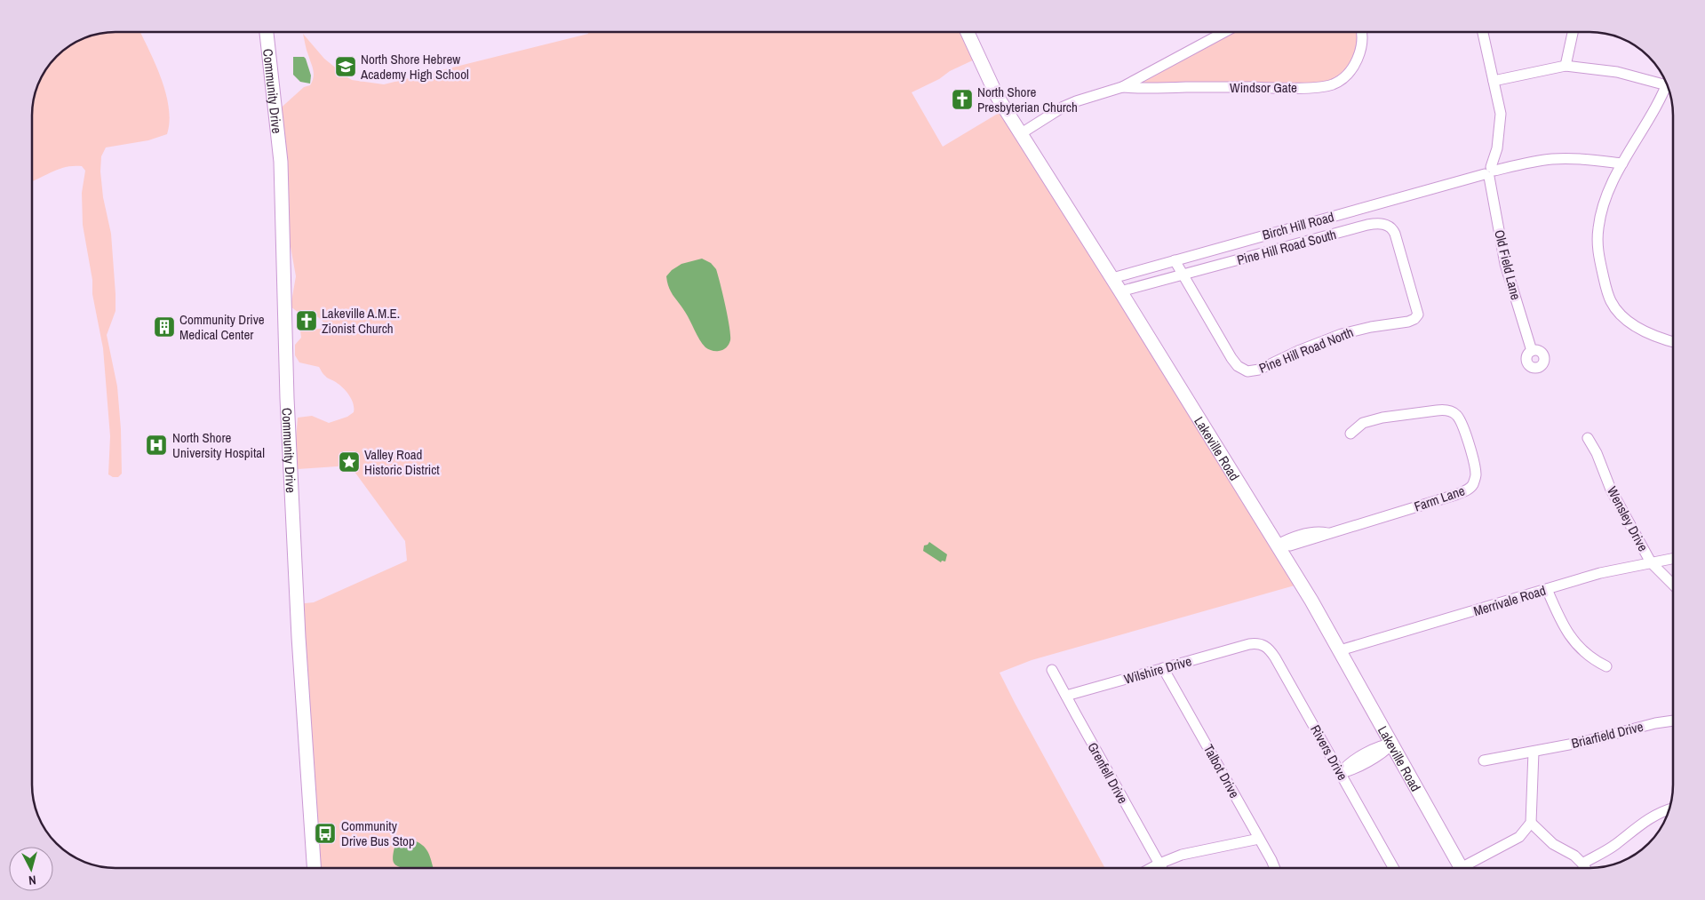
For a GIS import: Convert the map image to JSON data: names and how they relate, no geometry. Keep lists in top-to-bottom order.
{
  "streets": {
    "main road": ["Community Drive", "Lakeville Road"],
    "street": [
      "Windsor Gate",
      "Birch Hill Road",
      "Pine Hill Road South",
      "Old Field Lane",
      "Pine Hill Road North",
      "Farm Lane",
      "Wensley Drive",
      "Merrivale Road",
      "Wilshire Drive",
      "Briarfield Drive",
      "Rivers Drive",
      "Talbot Drive",
      "Grenfell Drive"
    ]
  },
  "crossings": [
    ["Windsor Gate", "Lakeville Road"],
    ["Birch Hill Road", "Old Field Lane"],
    ["Birch Hill Road", "Lakeville Road"],
    ["Pine Hill Road South", "Pine Hill Road North"],
    ["Pine Hill Road South", "Lakeville Road"],
    ["Lakeville Road", "Farm Lane"],
    ["Lakeville Road", "Merrivale Road"],
    ["Wensley Drive", "Merrivale Road"],
    ["Wilshire Drive", "Rivers Drive"],
    ["Wilshire Drive", "Talbot Drive"],
    ["Wilshire Drive", "Grenfell Drive"]
  ],
  "places": {
    "school or university": ["North Shore Hebrew Academy High School"],
    "church": ["North Shore Presbyterian Church", "Lakeville A.M.E. Zionist Church"],
    "building": ["Community Drive Medical Center"],
    "hospital": ["North Shore University Hospital"],
    "place": ["Valley Road Historic District"],
    "bus stop": ["Community Drive Bus Stop"]
  },
  "north": "bottom"
}
